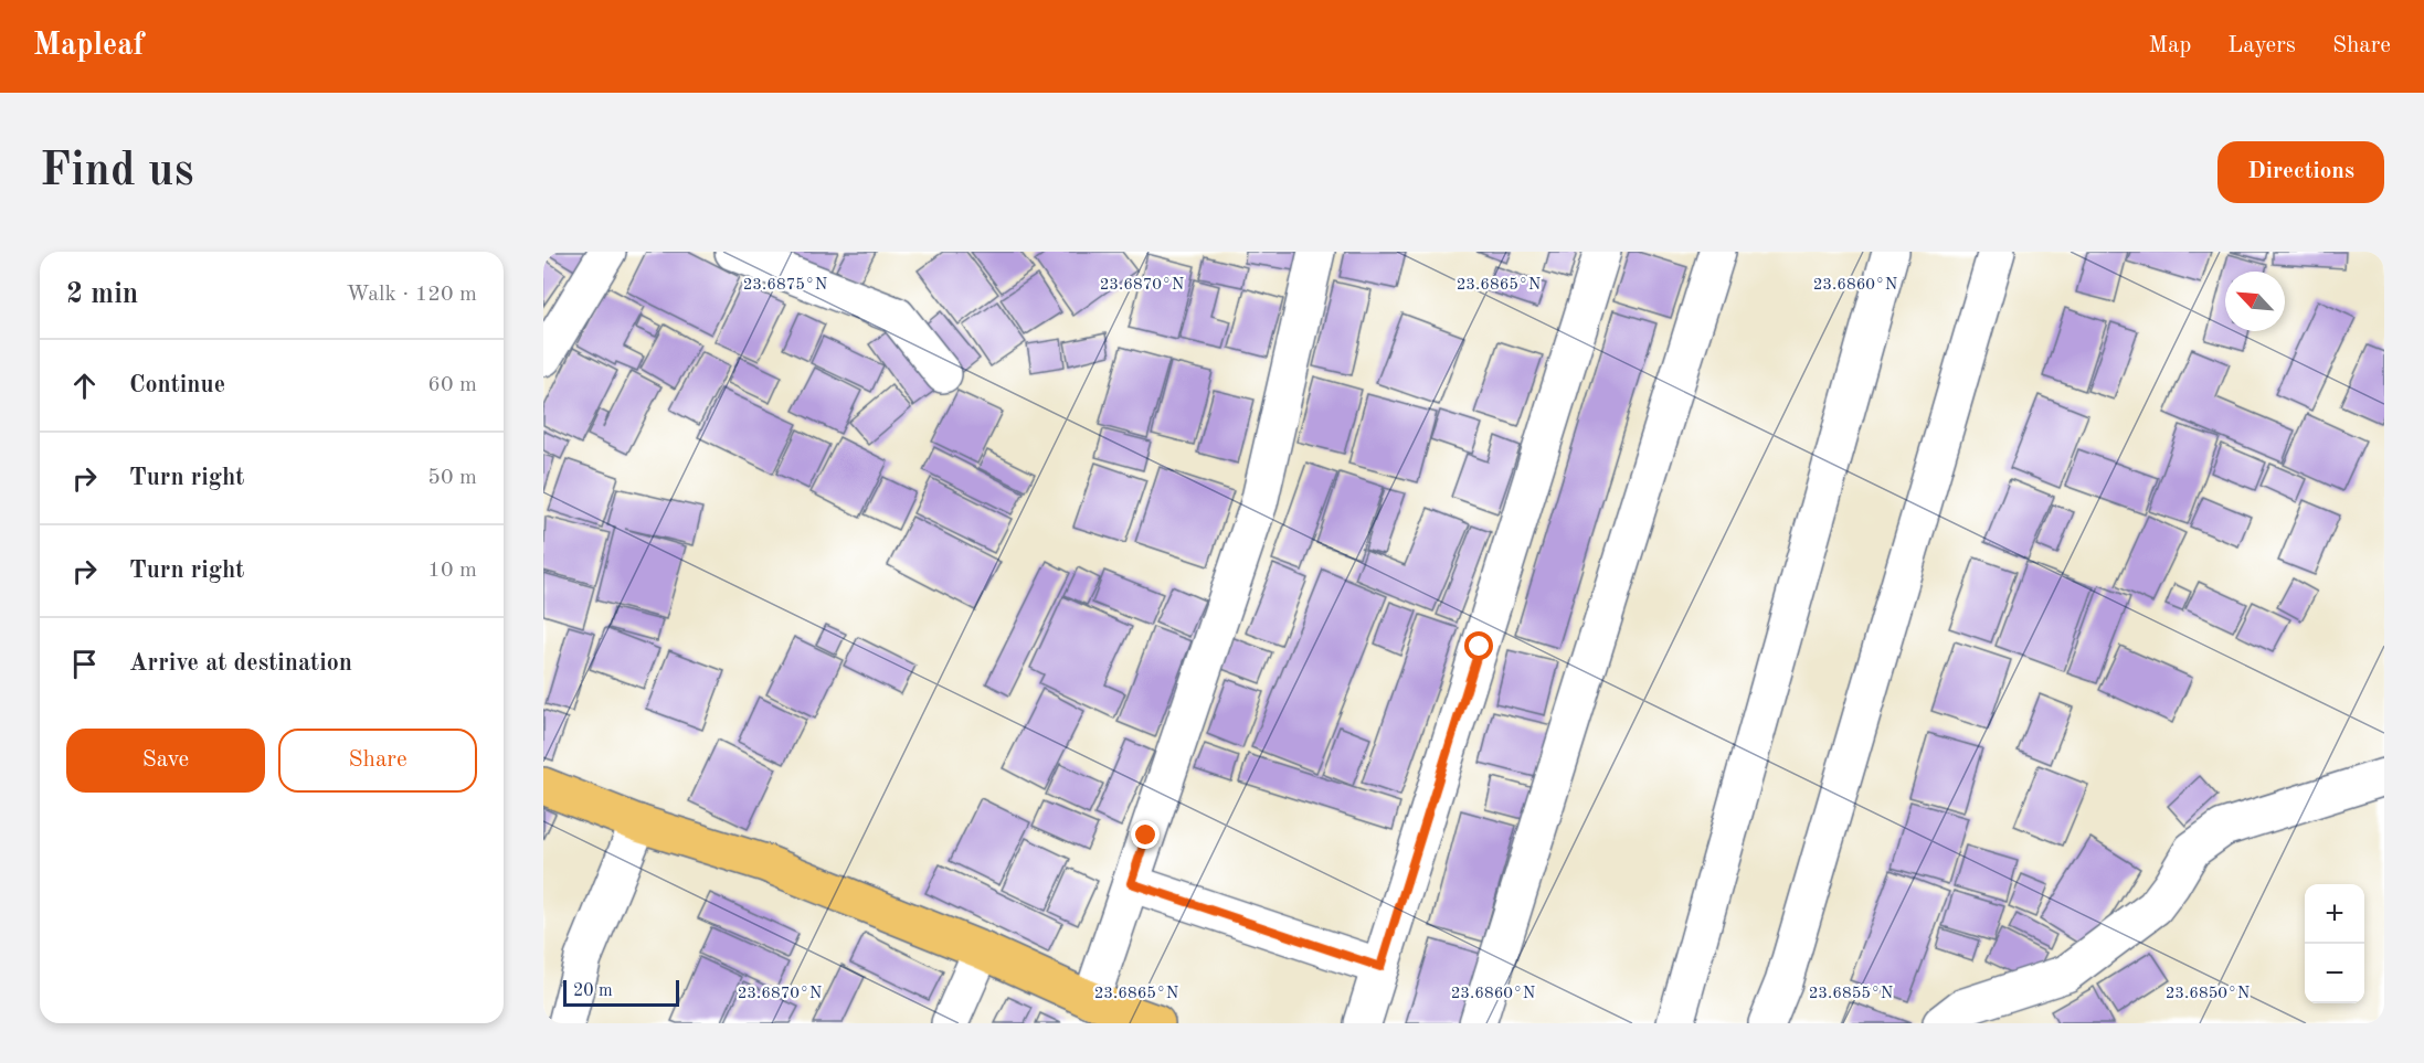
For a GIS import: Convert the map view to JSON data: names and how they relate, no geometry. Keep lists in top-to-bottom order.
{
  "scale_bar": "20 m",
  "north": "top left",
  "page": {
    "header": "Mapleaf",
    "nav": ["Map", "Layers", "Share"],
    "buttons": [
      "Directions",
      ["Save", "Share"]
    ],
    "title": "Find us",
    "heading": ["2 min", "Walk · 120 m"],
    "list": [
      ["Continue", "60 m"],
      ["Turn right", "50 m"],
      ["Turn right", "10 m"],
      "Arrive at destination"
    ],
    "map_buttons": ["+", "−"],
    "scale": "20 m"
  },
  "coordinates": [
    "23.6875°N",
    "23.6870°N",
    "23.6865°N",
    "23.6860°N",
    "23.6855°N",
    "23.6850°N"
  ]
}
